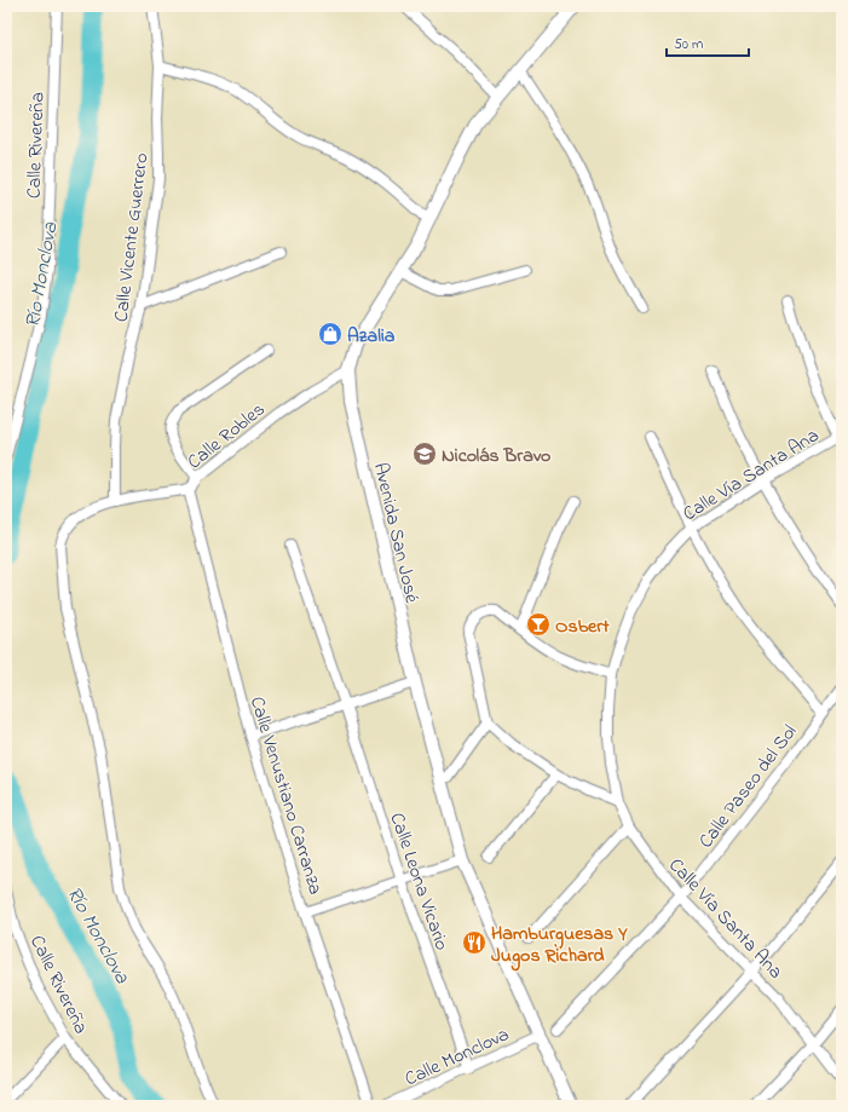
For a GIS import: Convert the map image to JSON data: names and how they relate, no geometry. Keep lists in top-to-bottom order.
{
  "streets": {
    "street": [
      "Calle Rivereña",
      "Calle Vicente Guerrero",
      "Calle Robles",
      "Calle Vía Santa Ana",
      "Avenida San José",
      "Calle Paseo del Sol",
      "Calle Venustiano Carranza",
      "Calle Leona Vicario",
      "Calle Monclova"
    ]
  },
  "crossings": [
    ["Calle Vicente Guerrero", "Calle Robles"],
    ["Calle Robles", "Avenida San José"],
    ["Calle Robles", "Calle Venustiano Carranza"],
    ["Calle Vía Santa Ana", "Calle Paseo del Sol"],
    ["Avenida San José", "Calle Monclova"],
    ["Calle Leona Vicario", "Calle Monclova"]
  ],
  "water": ["Río Monclova"],
  "places": {
    "shop": ["Azalia"],
    "school or university": ["Nicolás Bravo"],
    "bar": ["Osbert"],
    "restaurant": ["Hamburguesas Y Jugos Richard"]
  },
  "scale_bar": "50 m"
}
